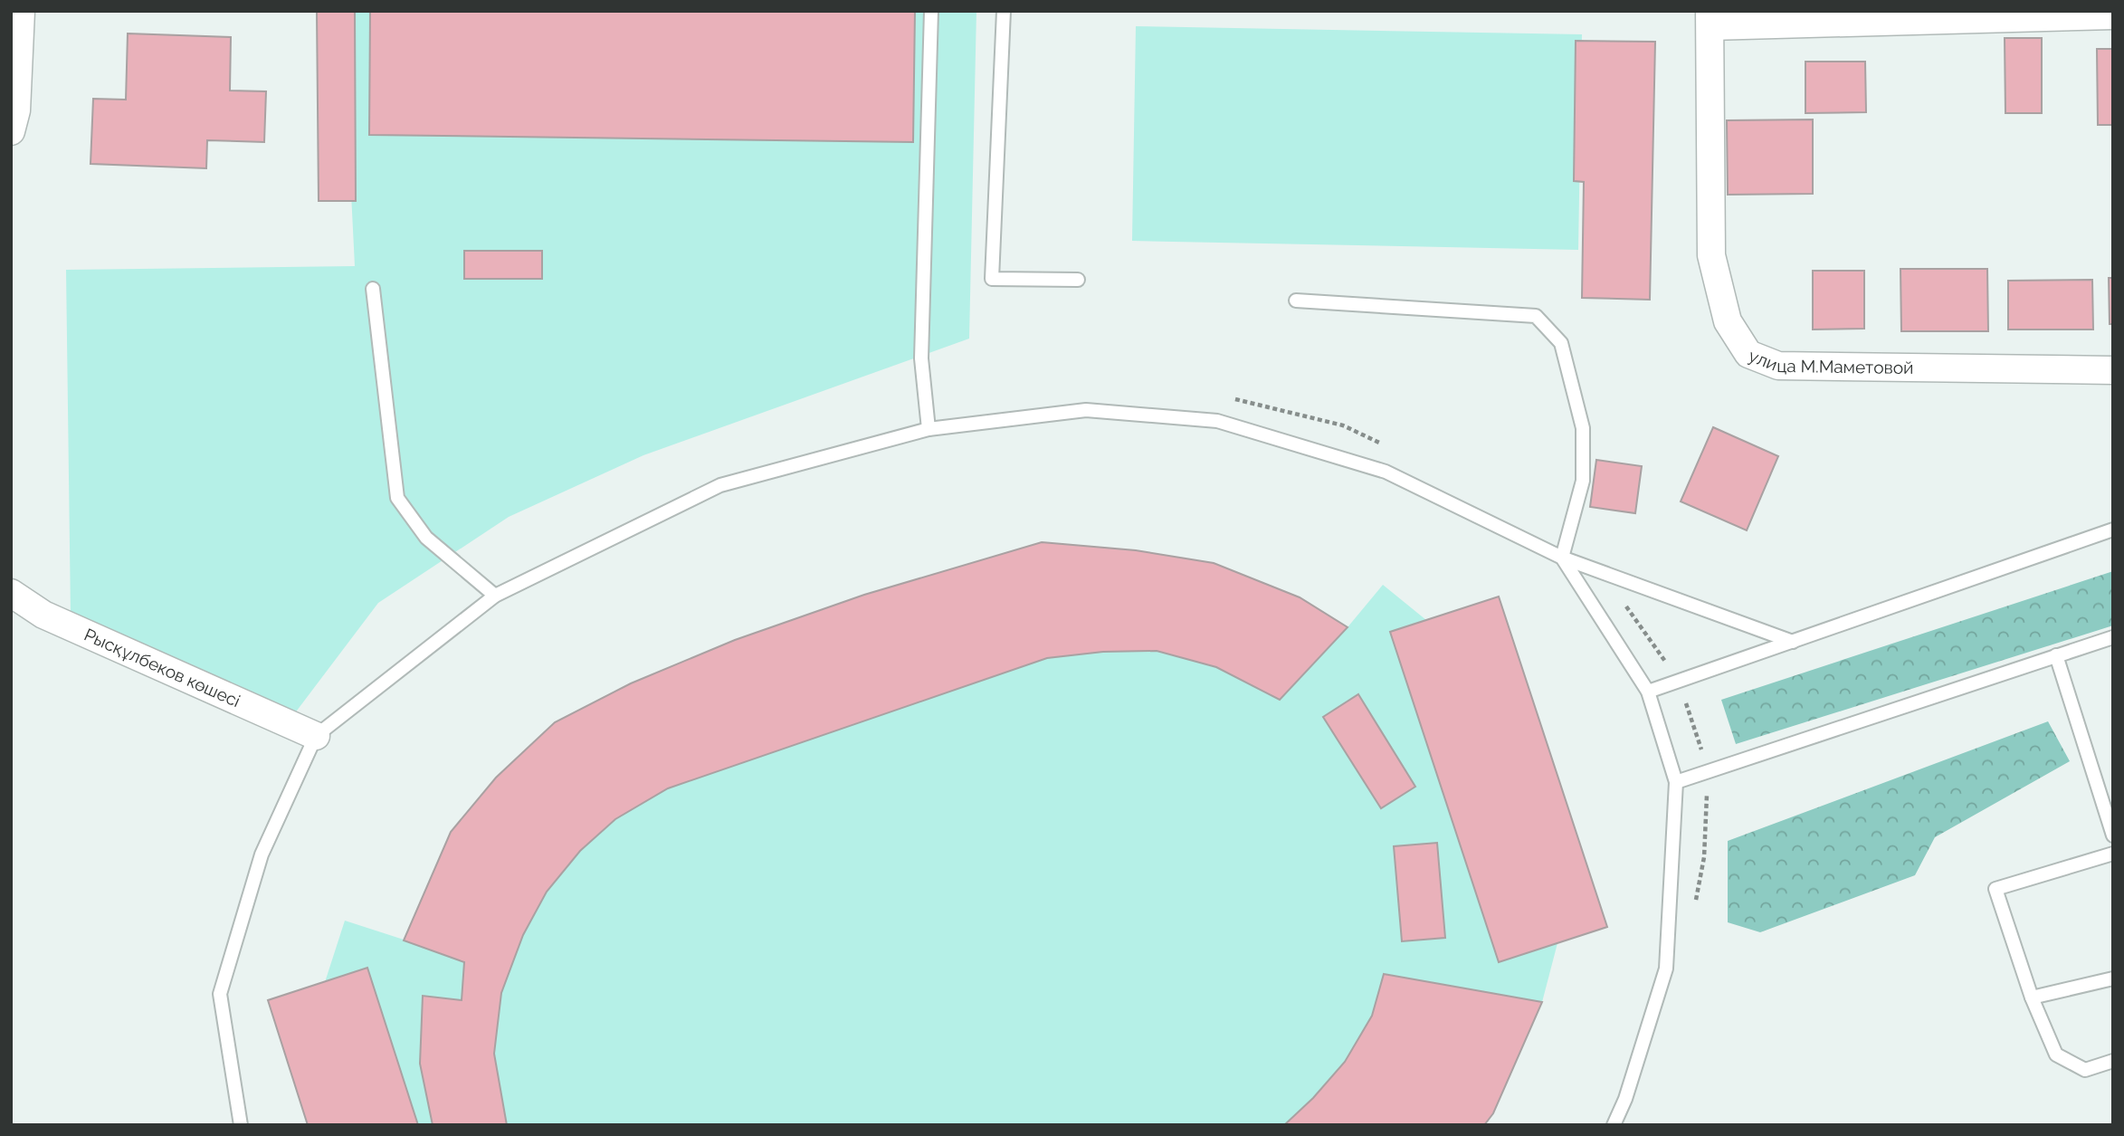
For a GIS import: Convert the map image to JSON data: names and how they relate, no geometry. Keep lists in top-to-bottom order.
{
  "streets": {
    "street": ["улица М.Маметовой", "Рысқұлбеков көшесі"]
  }
}
